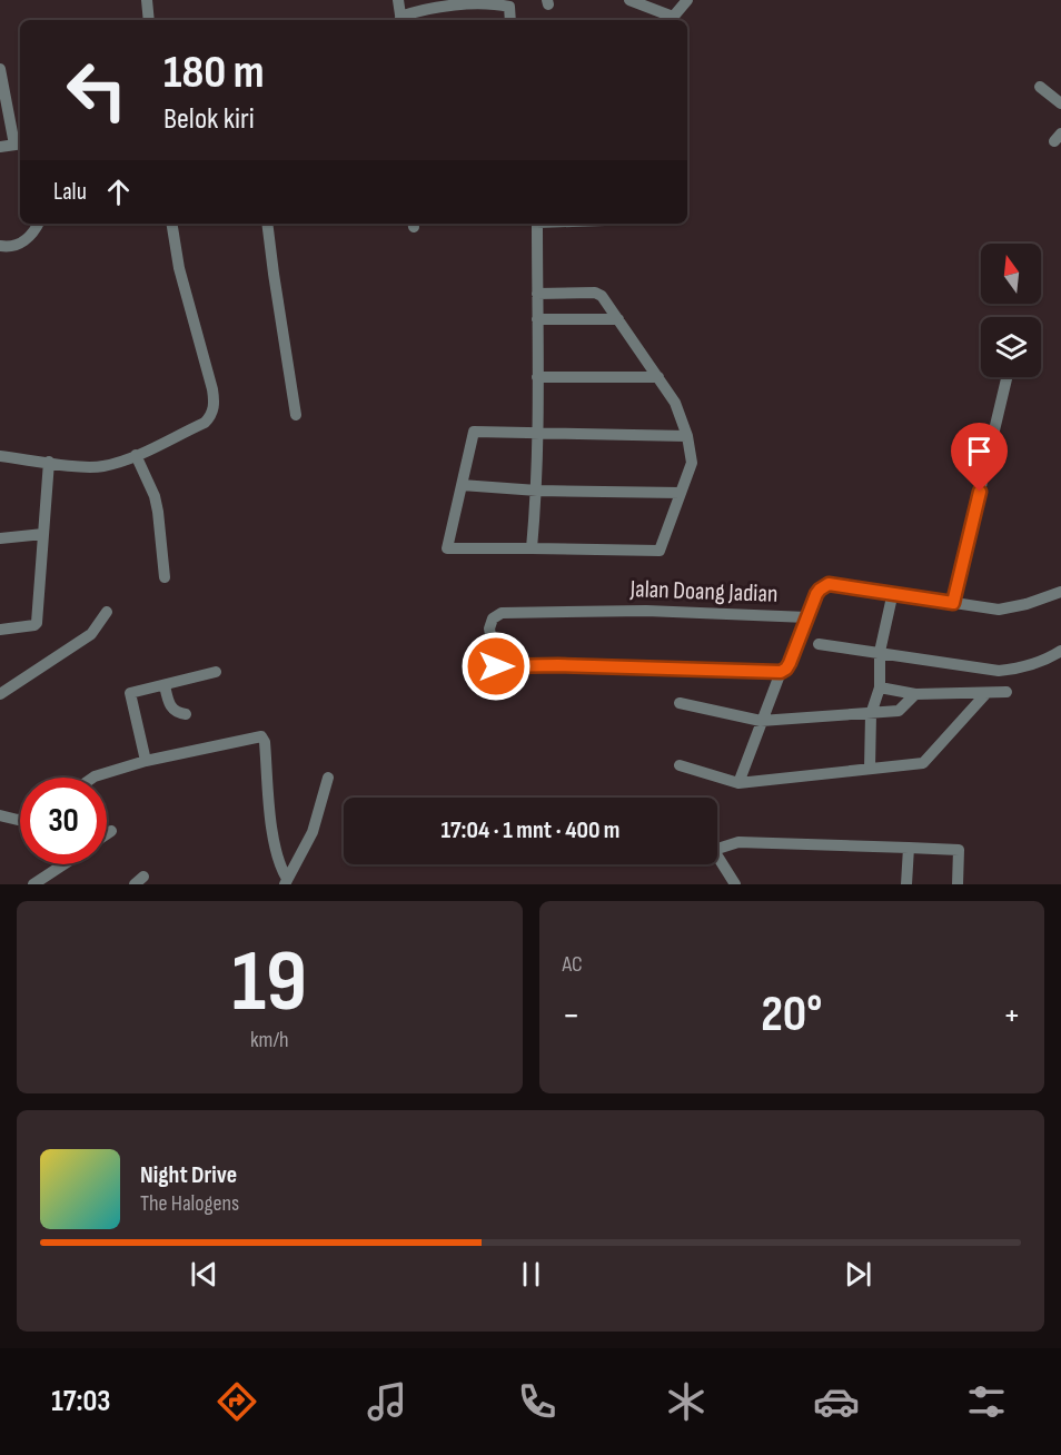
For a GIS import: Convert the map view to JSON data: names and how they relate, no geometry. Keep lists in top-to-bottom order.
{
  "streets": {
    "street": ["Jalan Doang Jadian"]
  },
  "north": "top",
  "page": {
    "turn": ["180 m", "Belok kiri"],
    "then": "Lalu",
    "limit": "30",
    "trip": "17:04 · 1 mnt · 400 m",
    "tile": [
      ["19", "km/h"],
      "AC"
    ],
    "heat": ["−", "20°", "+"],
    "song": ["Night Drive", "The Halogens"],
    "tabs": "17:03"
  }
}
